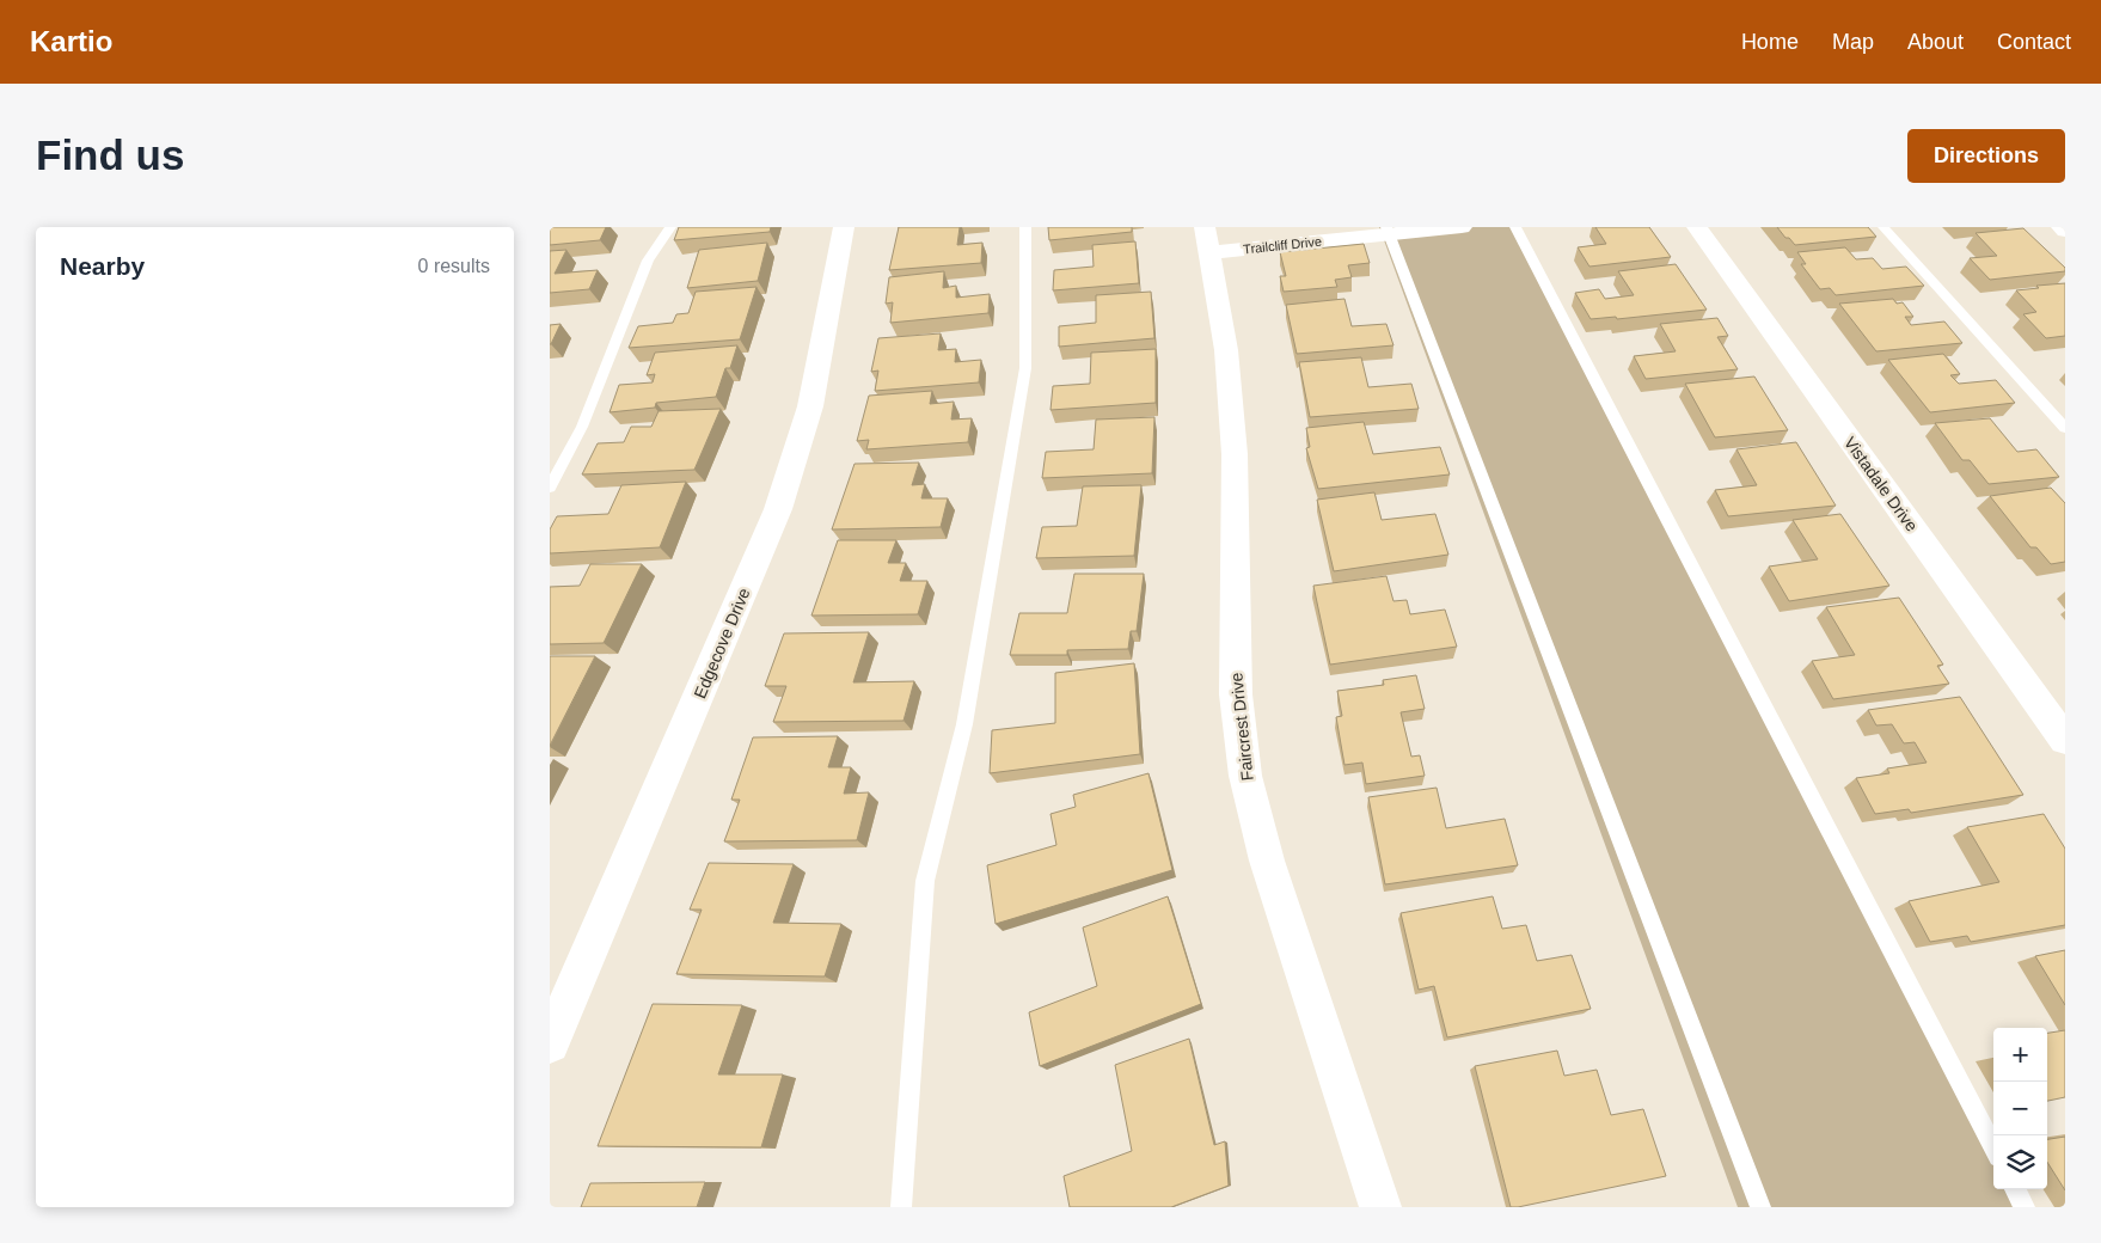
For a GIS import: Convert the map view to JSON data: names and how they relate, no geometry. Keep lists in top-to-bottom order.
{
  "streets": {
    "street": [
      "Trailcliff Drive",
      "Vistadale Drive",
      "Edgecove Drive",
      "Faircrest Drive"
    ]
  },
  "crossings": [
    ["Trailcliff Drive", "Faircrest Drive"]
  ],
  "page": {
    "header": "Kartio",
    "nav": [
      "Home",
      "Map",
      "About",
      "Contact"
    ],
    "buttons": "Directions",
    "title": "Find us",
    "heading": ["Nearby", "0 results"],
    "map_buttons": ["+", "−"]
  }
}
